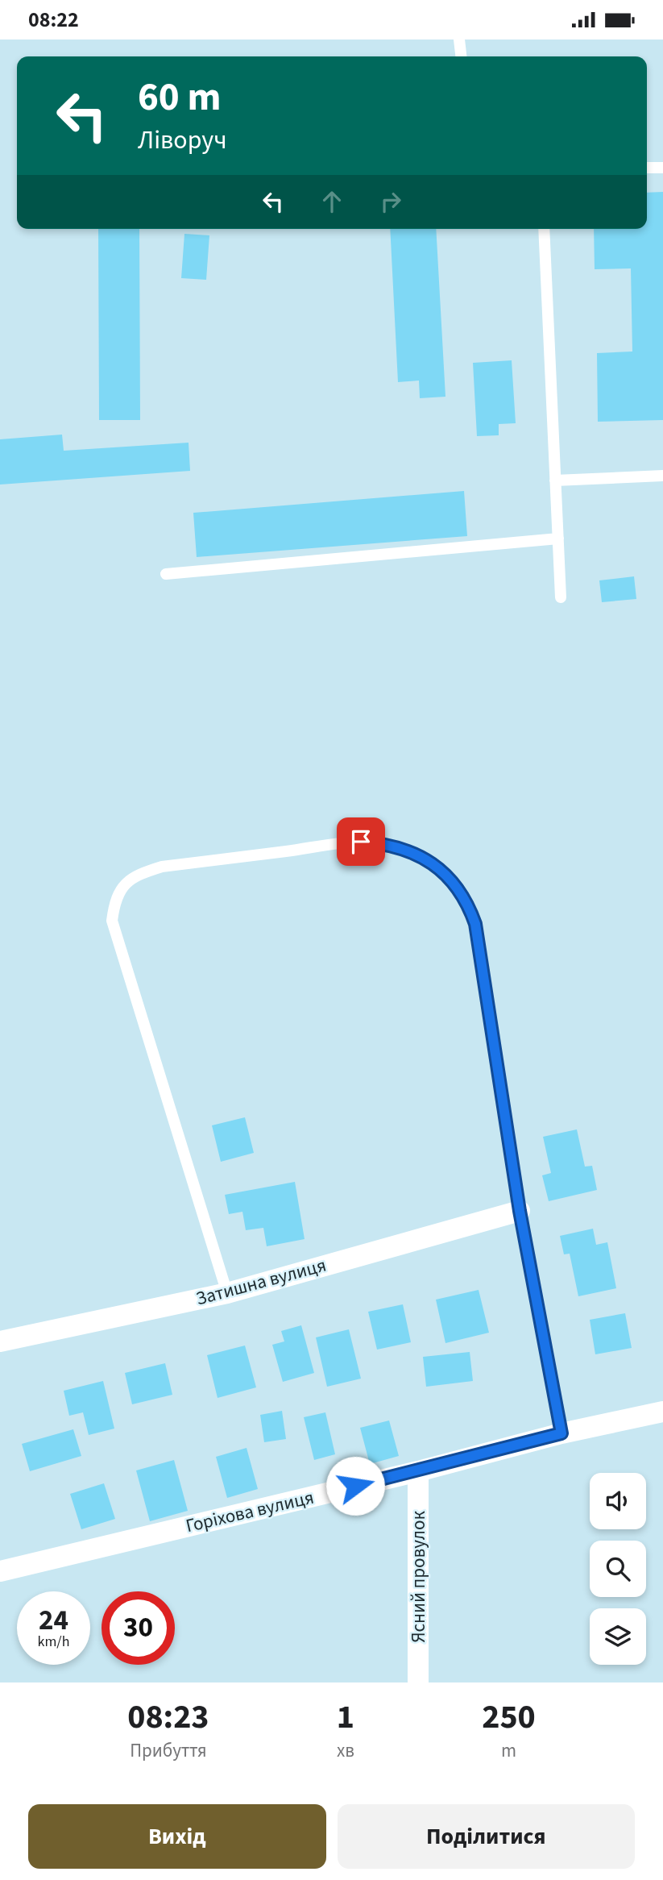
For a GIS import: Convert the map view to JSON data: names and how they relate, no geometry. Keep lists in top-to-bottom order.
{
  "streets": {
    "street": ["Затишна вулиця", "Горіхова вулиця", "Ясний провулок"]
  },
  "crossings": [
    ["Горіхова вулиця", "Ясний провулок"]
  ],
  "page": {
    "status": "08:22",
    "turn": ["60 m", "Ліворуч"],
    "speed": "24 km/h",
    "limit": "30",
    "eta": [
      "08:23",
      "Прибуття",
      "1",
      "хв",
      "250",
      "m"
    ],
    "buttons": ["Вихід", "Поділитися"]
  }
}
